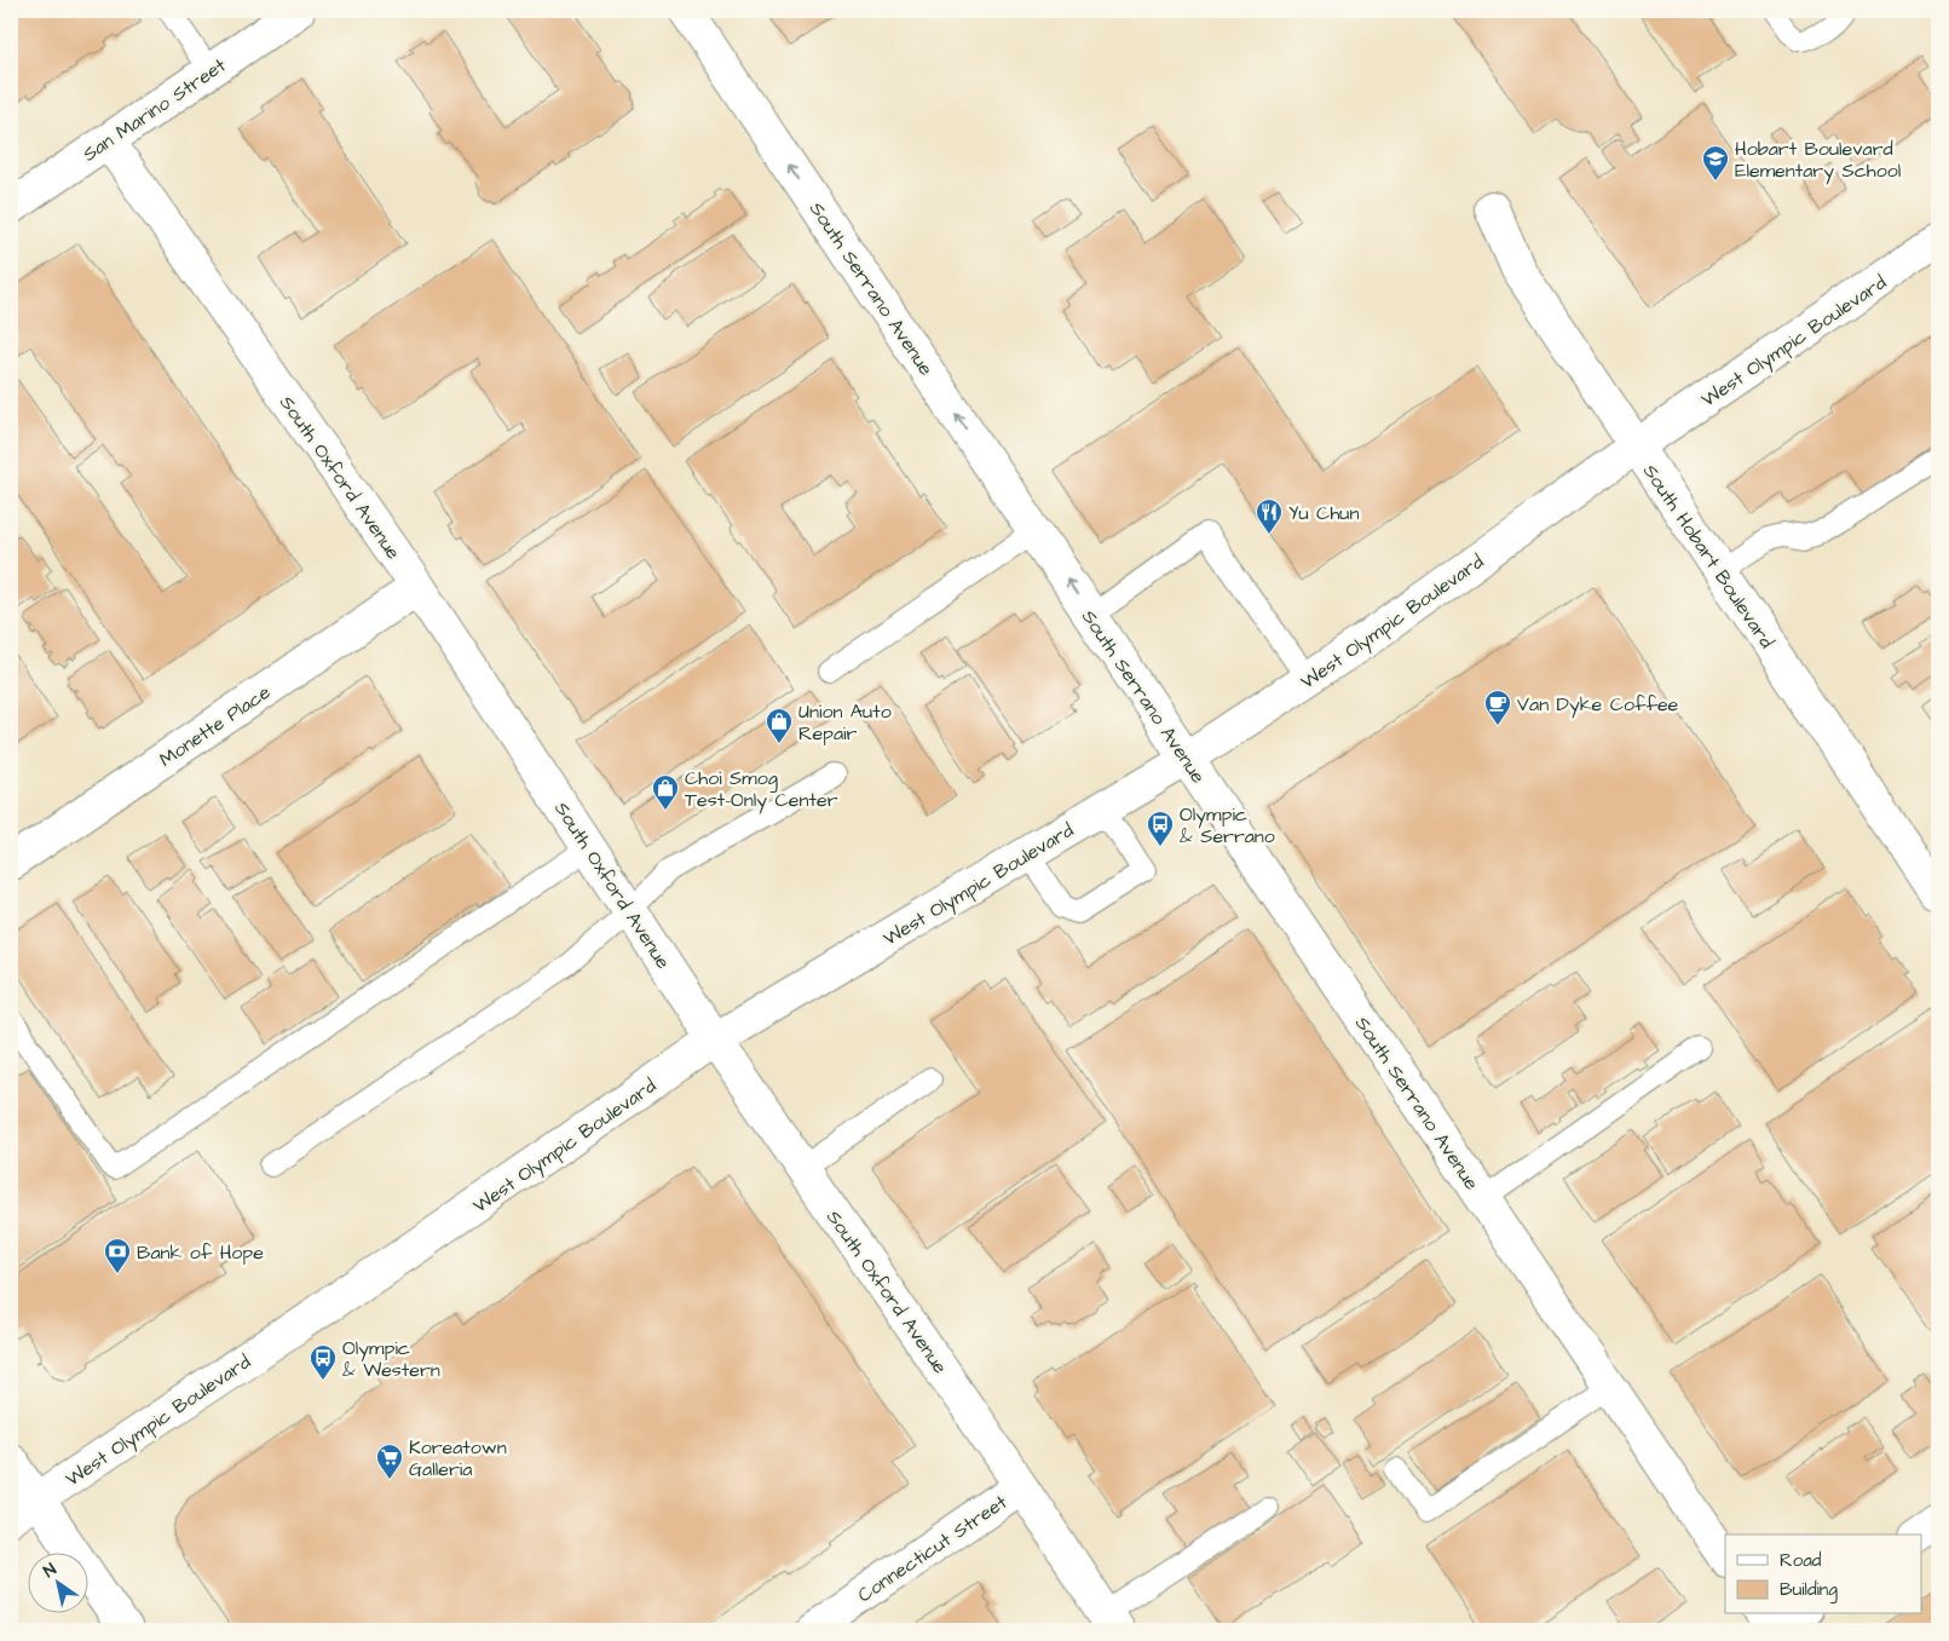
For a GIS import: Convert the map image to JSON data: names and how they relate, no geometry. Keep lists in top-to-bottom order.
{
  "streets": {
    "street": [
      "San Marino Street",
      "South Serrano Avenue",
      "West Olympic Boulevard",
      "South Oxford Avenue",
      "South Hobart Boulevard",
      "Monette Place",
      "Connecticut Street"
    ]
  },
  "crossings": [
    ["San Marino Street", "South Oxford Avenue"],
    ["South Serrano Avenue", "West Olympic Boulevard"],
    ["West Olympic Boulevard", "South Oxford Avenue"],
    ["West Olympic Boulevard", "South Hobart Boulevard"],
    ["South Oxford Avenue", "Monette Place"],
    ["South Oxford Avenue", "Connecticut Street"]
  ],
  "one_way": ["South Serrano Avenue"],
  "places": {
    "school or university": ["Hobart Boulevard Elementary School"],
    "restaurant": ["Yu Chun"],
    "cafe": ["Van Dyke Coffee"],
    "shop": ["Union Auto Repair", "Choi Smog Test-Only Center"],
    "bus stop": ["Olympic & Serrano", "Olympic & Western"],
    "bank": ["Bank of Hope"],
    "supermarket": ["Koreatown Galleria"]
  },
  "legend": ["Road", "Building"],
  "north": "top left"
}
